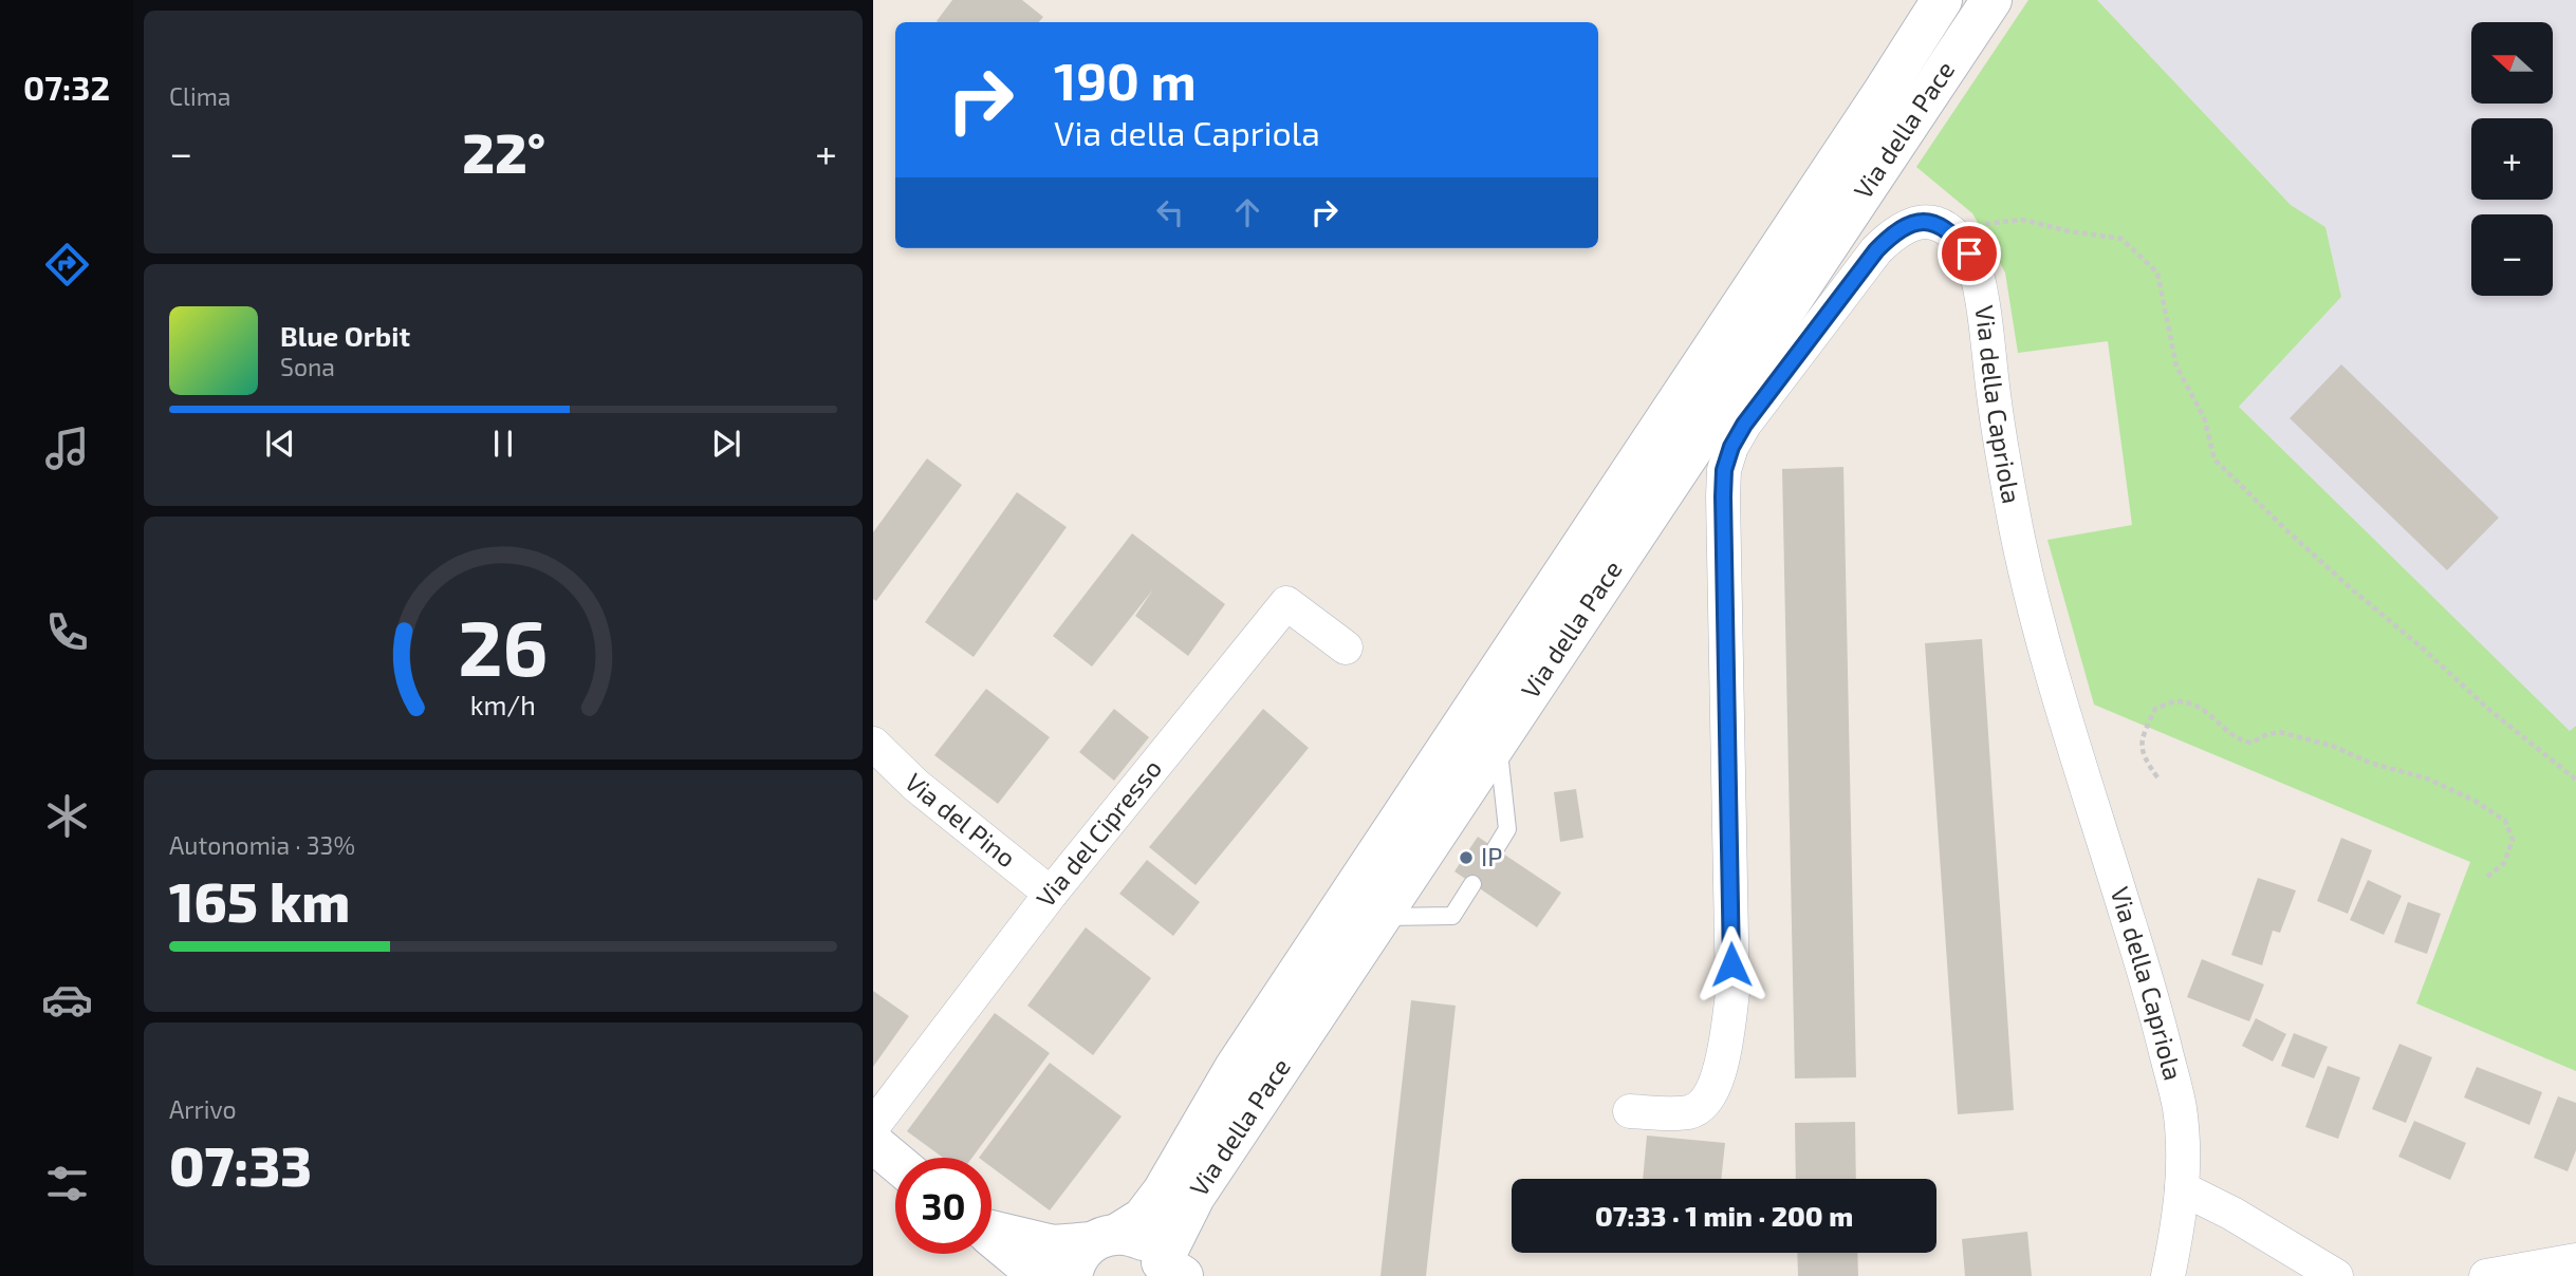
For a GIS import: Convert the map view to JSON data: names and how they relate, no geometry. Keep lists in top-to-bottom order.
{
  "streets": {
    "street": [
      "Via della Pace",
      "Via della Capriola",
      "Via del Pino",
      "Via del Cipresso"
    ]
  },
  "crossings": [
    ["Via del Pino", "Via del Cipresso"]
  ],
  "places": ["IP"],
  "north": "left",
  "page": {
    "tabs": "07:32",
    "tile": [
      "Clima",
      ["Autonomia · 33%", "165 km"],
      ["Arrivo", "07:33"]
    ],
    "map_buttons": ["+", "−"],
    "turn": ["190 m", "Via della Capriola"],
    "heat": ["−", "22°", "+"],
    "song": ["Blue Orbit", "Sona"],
    "limit": "30",
    "trip": "07:33 · 1 min · 200 m",
    "gauge": ["26", "km/h"]
  }
}
